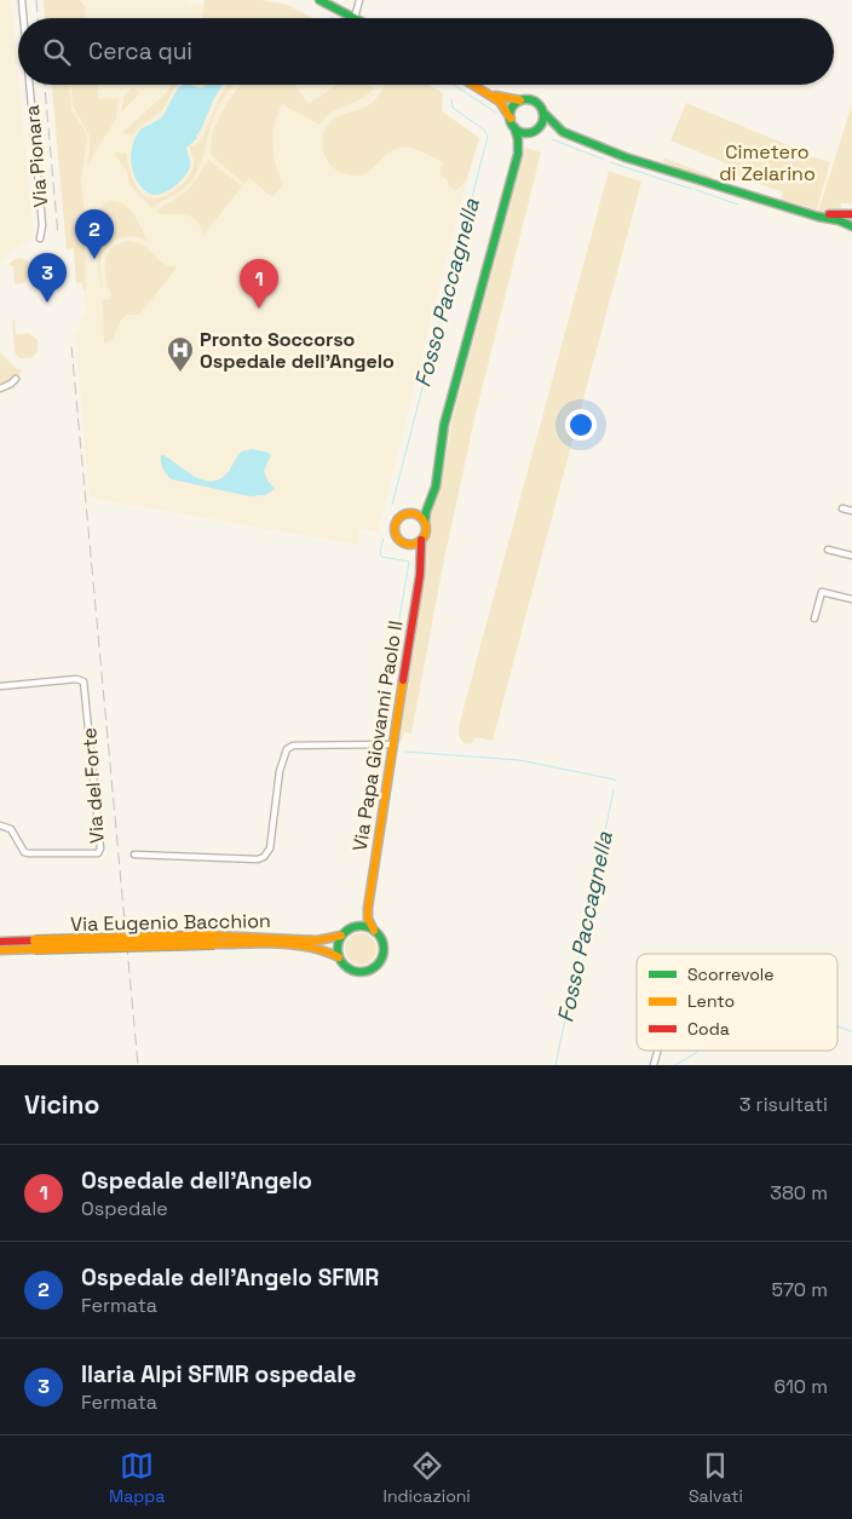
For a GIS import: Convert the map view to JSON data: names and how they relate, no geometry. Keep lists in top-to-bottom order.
{
  "streets": {
    "main road": ["Via Papa Giovanni Paolo II", "Via Eugenio Bacchion"],
    "street": ["Via Pionara", "Via del Forte"]
  },
  "crossings": [
    ["Via Papa Giovanni Paolo II", "Via del Forte"],
    ["Via Papa Giovanni Paolo II", "Via Eugenio Bacchion"]
  ],
  "water": ["Fosso Paccagnella"],
  "parks": ["Cimetero di Zelarino"],
  "places": {
    "hospital": ["Pronto Soccorso Ospedale dell'Angelo"]
  },
  "legend": ["Scorrevole", "Lento", "Coda"],
  "page": {
    "search": "Cerca qui",
    "pins": ["2", "3", "1"],
    "heading": ["Vicino", "3 risultati"],
    "list": [
      {
        "mark": "1",
        "name": "Ospedale dell'Angelo",
        "note": "Ospedale",
        "value": "380 m"
      },
      {
        "mark": "2",
        "name": "Ospedale dell'Angelo SFMR",
        "note": "Fermata",
        "value": "570 m"
      },
      {
        "mark": "3",
        "name": "Ilaria Alpi SFMR ospedale",
        "note": "Fermata",
        "value": "610 m"
      }
    ],
    "nav": ["Mappa", "Indicazioni", "Salvati"]
  }
}
